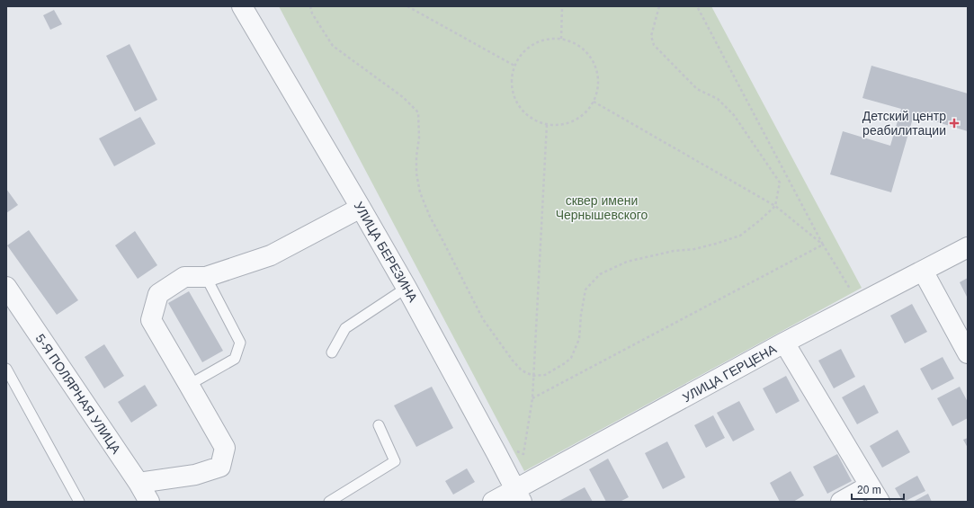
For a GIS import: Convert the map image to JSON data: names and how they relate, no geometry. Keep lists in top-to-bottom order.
{
  "streets": {
    "street": ["УЛИЦА БЕРЕЗИНА", "УЛИЦА ГЕРЦЕНА", "5-Я ПОЛЯРНАЯ УЛИЦА"]
  },
  "crossings": [
    ["УЛИЦА БЕРЕЗИНА", "УЛИЦА ГЕРЦЕНА"]
  ],
  "parks": ["сквер имени Чернышевского"],
  "places": {
    "health": ["Детский центр реабилитации"]
  },
  "scale_bar": "20 m"
}
